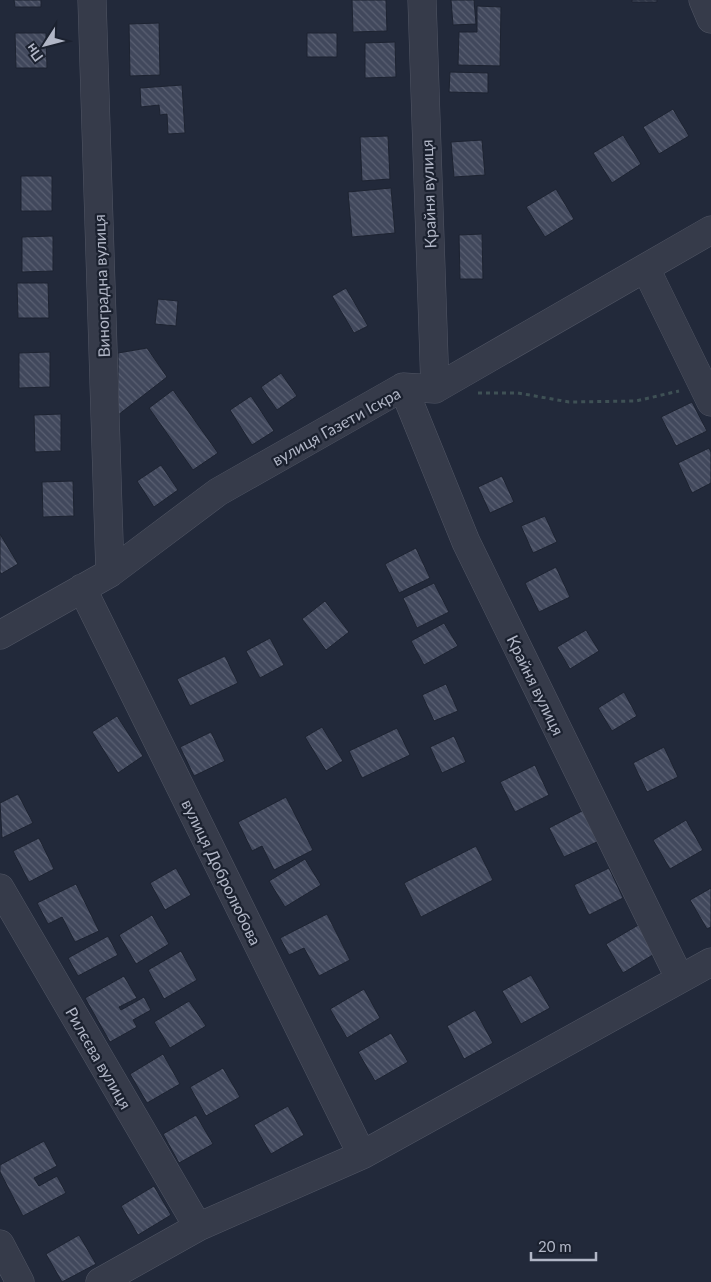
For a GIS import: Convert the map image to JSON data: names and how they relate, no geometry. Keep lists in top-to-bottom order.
{
  "streets": {
    "street": [
      "Крайня вулиця",
      "Виноградна вулиця",
      "вулиця Газети Іскра",
      "вулиця Добролюбова",
      "Рилєєва вулиця"
    ]
  },
  "crossings": [
    ["Крайня вулиця", "вулиця Газети Іскра"],
    ["Виноградна вулиця", "вулиця Газети Іскра"],
    ["вулиця Газети Іскра", "вулиця Добролюбова"]
  ],
  "scale_bar": "20 m",
  "north": "bottom left"
}
